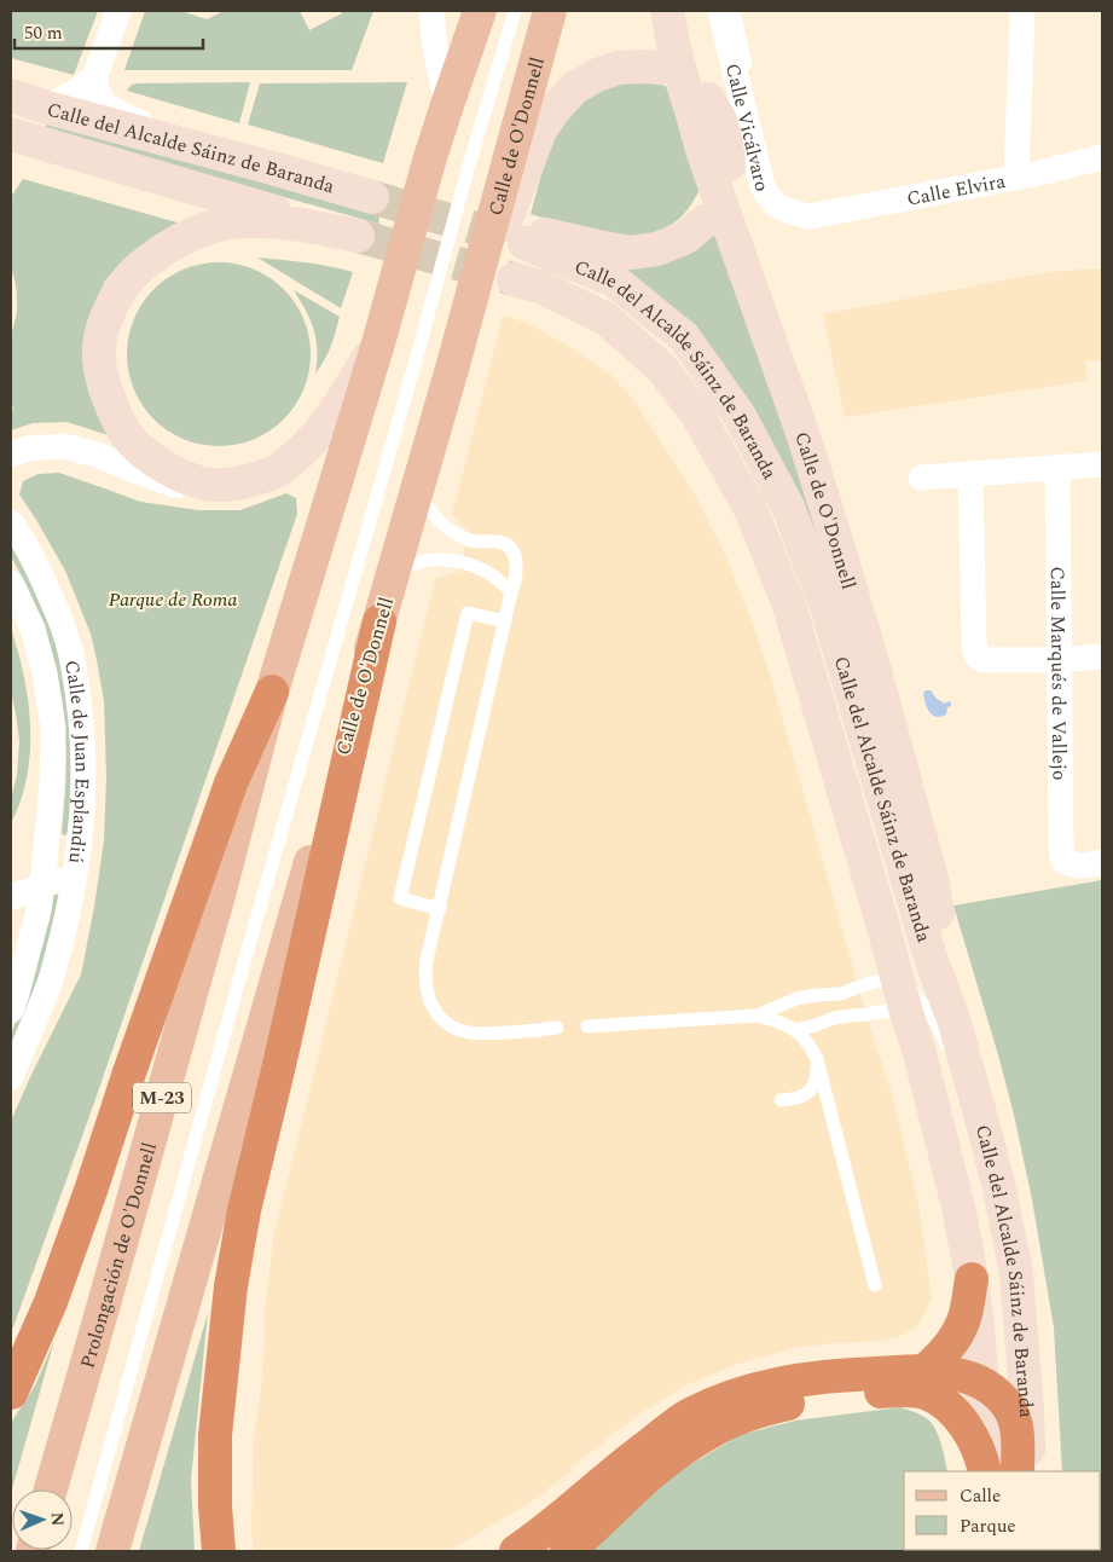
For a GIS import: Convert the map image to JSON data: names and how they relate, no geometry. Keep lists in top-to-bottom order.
{
  "streets": {
    "main road": ["Calle de O'Donnell", "M-23", "Prolongación de O'Donnell"],
    "street": [
      "Calle Vicálvaro",
      "Calle del Alcalde Sáinz de Baranda",
      "Calle Elvira",
      "Calle Marqués de Vallejo",
      "Calle de Juan Esplandiú"
    ]
  },
  "crossings": [
    ["Calle Vicálvaro", "Calle Elvira"],
    ["Calle de O'Donnell", "Calle del Alcalde Sáinz de Baranda"]
  ],
  "parks": ["Parque de Roma"],
  "legend": ["Calle", "Parque"],
  "scale_bar": "50 m",
  "north": "right"
}
